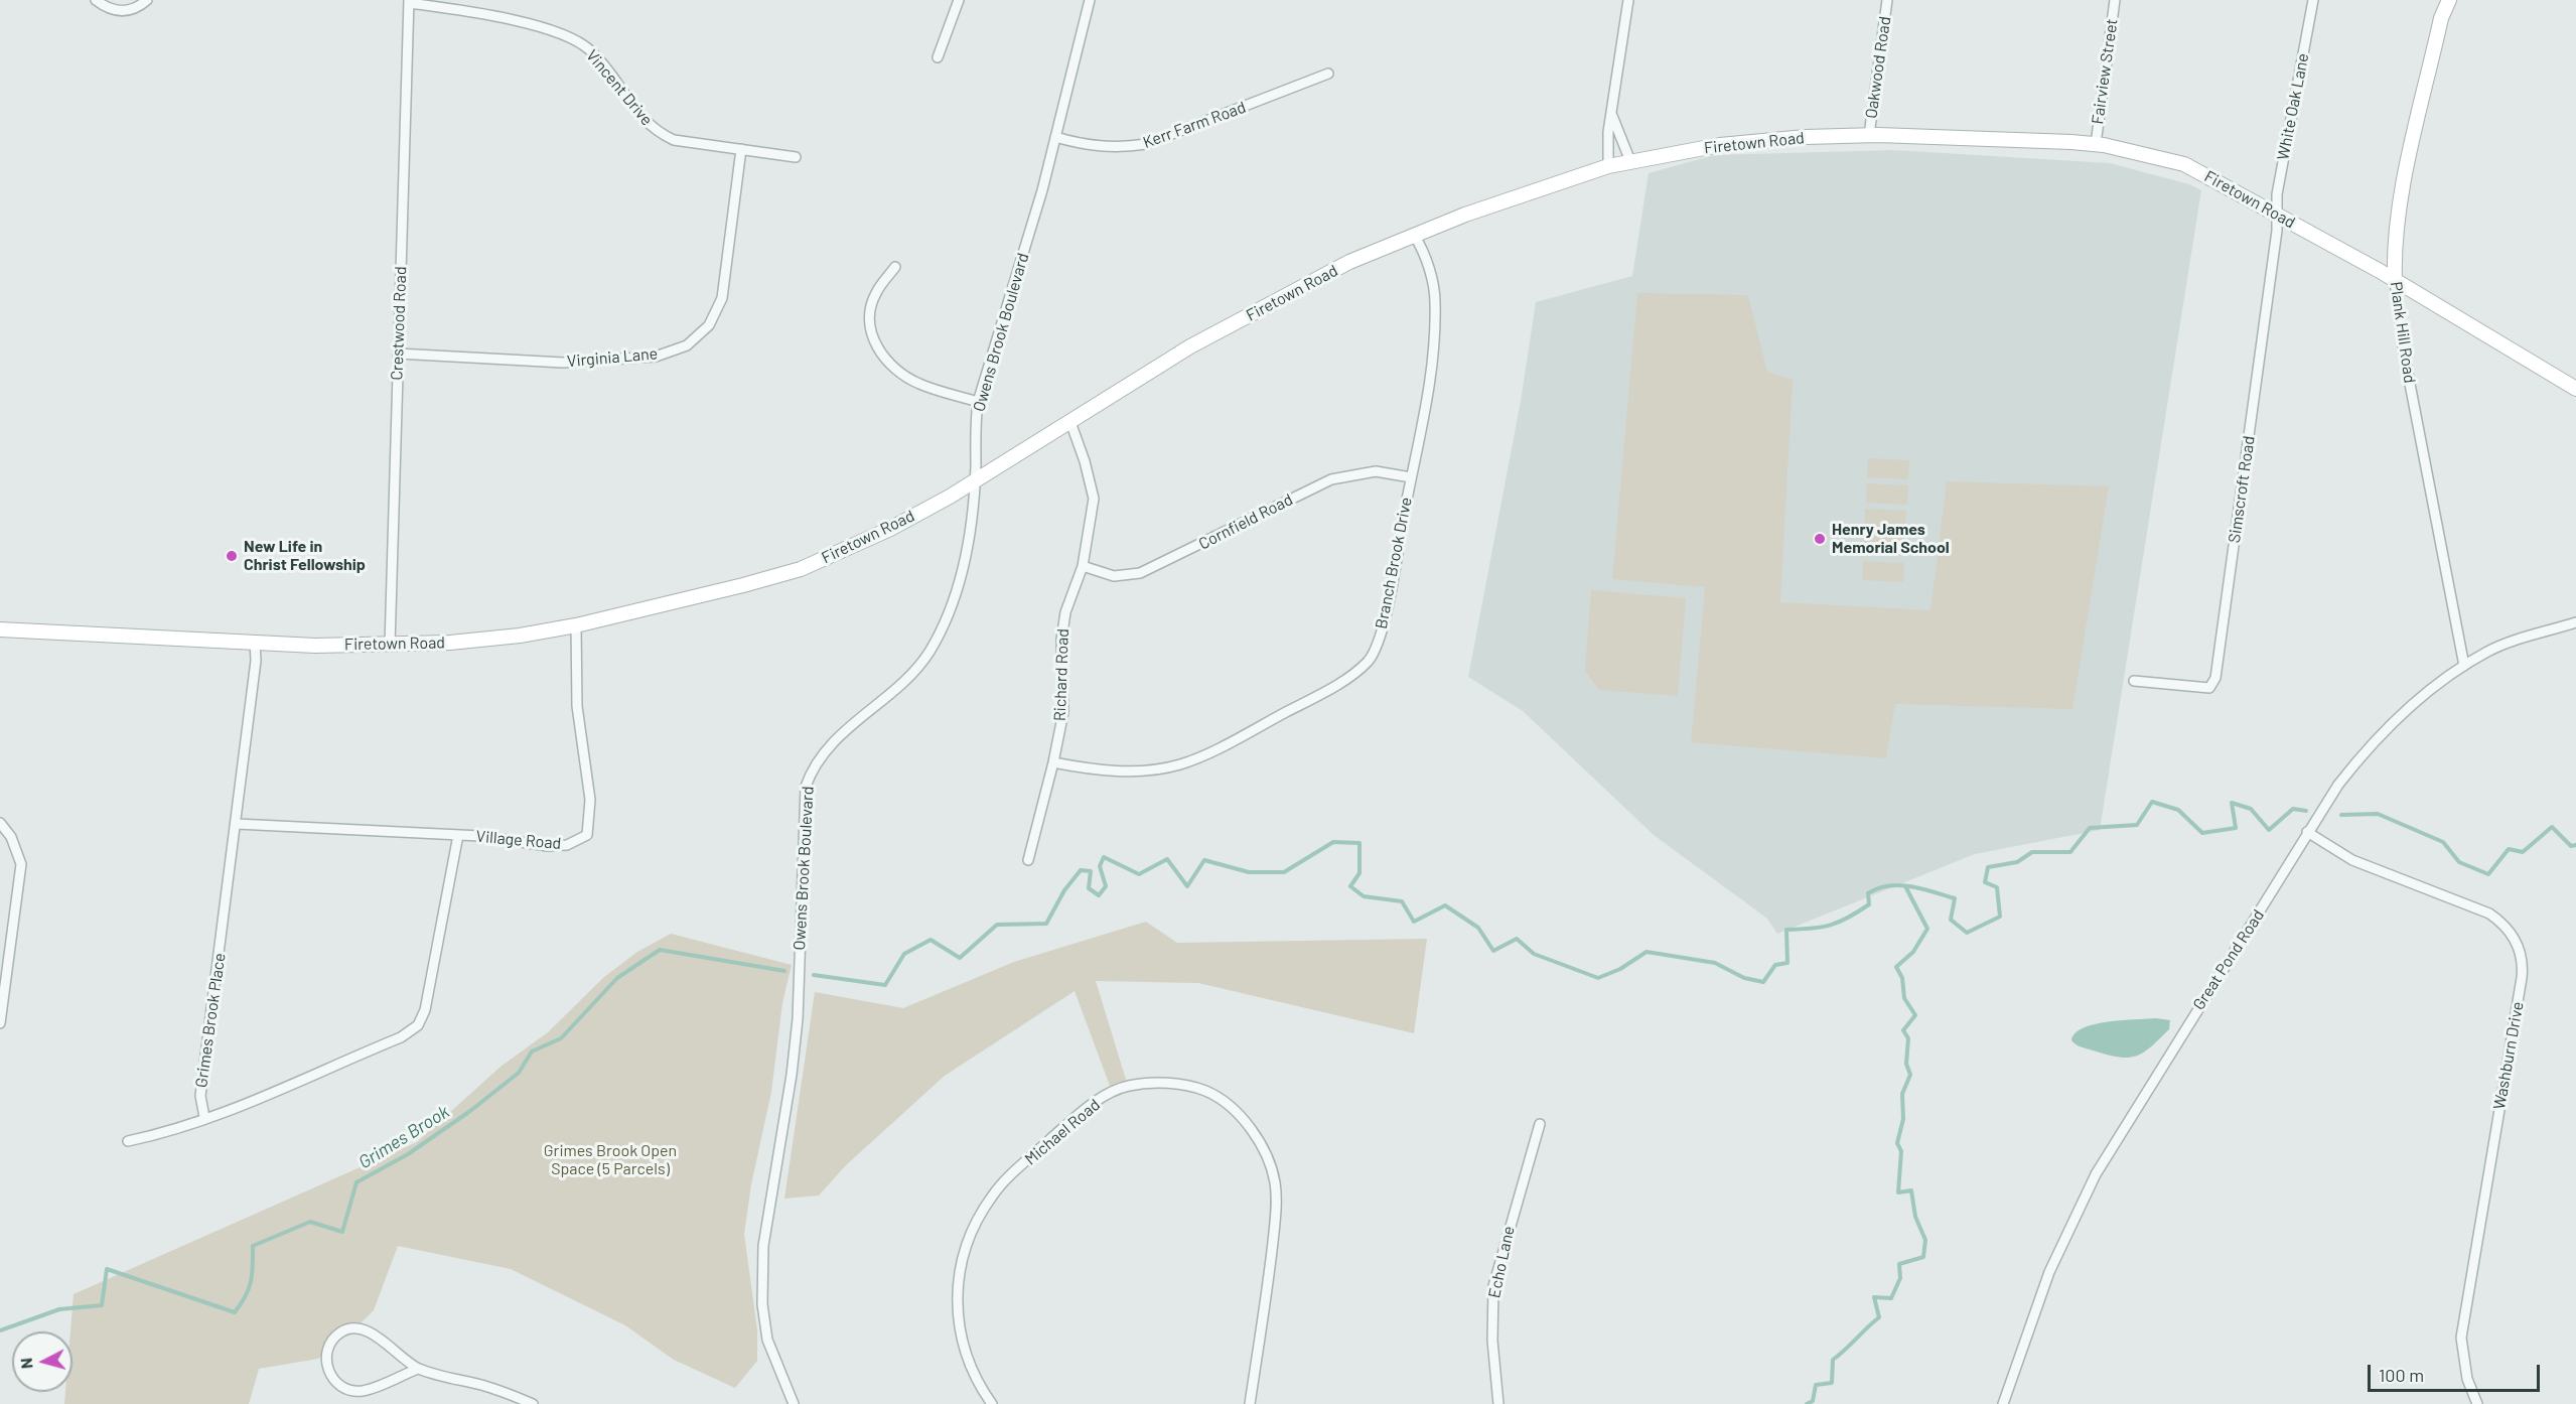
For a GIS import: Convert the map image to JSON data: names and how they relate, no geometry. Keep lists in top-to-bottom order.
{
  "streets": {
    "street": [
      "Oakwood Road",
      "Fairview Street",
      "Vincent Drive",
      "White Oak Lane",
      "Kerr Farm Road",
      "Firetown Road",
      "Crestwood Road",
      "Owens Brook Boulevard",
      "Plank Hill Road",
      "Virginia Lane",
      "Simscroft Road",
      "Cornfield Road",
      "Branch Brook Drive",
      "Richard Road",
      "Village Road",
      "Great Pond Road",
      "Grimes Brook Place",
      "Washburn Drive",
      "Michael Road",
      "Echo Lane"
    ]
  },
  "crossings": [
    ["Oakwood Road", "Firetown Road"],
    ["Fairview Street", "Firetown Road"],
    ["Vincent Drive", "Crestwood Road"],
    ["Vincent Drive", "Virginia Lane"],
    ["White Oak Lane", "Firetown Road"],
    ["White Oak Lane", "Simscroft Road"],
    ["Kerr Farm Road", "Owens Brook Boulevard"],
    ["Firetown Road", "Crestwood Road"],
    ["Firetown Road", "Owens Brook Boulevard"],
    ["Firetown Road", "Plank Hill Road"],
    ["Firetown Road", "Simscroft Road"],
    ["Firetown Road", "Branch Brook Drive"],
    ["Firetown Road", "Richard Road"],
    ["Firetown Road", "Village Road"],
    ["Firetown Road", "Grimes Brook Place"],
    ["Crestwood Road", "Virginia Lane"],
    ["Plank Hill Road", "Great Pond Road"],
    ["Cornfield Road", "Branch Brook Drive"],
    ["Cornfield Road", "Richard Road"],
    ["Branch Brook Drive", "Richard Road"],
    ["Village Road", "Grimes Brook Place"],
    ["Great Pond Road", "Washburn Drive"]
  ],
  "water": ["Grimes Brook"],
  "parks": ["Grimes Brook Open Space (5 Parcels)"],
  "places": ["Henry James Memorial School", "New Life in Christ Fellowship"],
  "scale_bar": "100 m",
  "north": "left"
}
